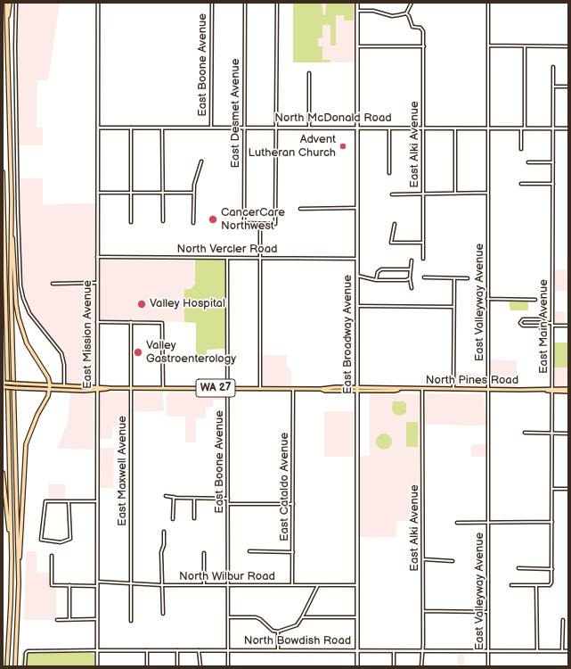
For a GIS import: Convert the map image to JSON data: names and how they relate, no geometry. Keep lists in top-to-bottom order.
{
  "streets": {
    "main road": ["East Broadway Avenue", "North Pines Road", "WA 27"],
    "street": [
      "East Boone Avenue",
      "East Desmet Avenue",
      "North McDonald Road",
      "East Alki Avenue",
      "North Vercler Road",
      "East Valleyway Avenue",
      "East Main Avenue",
      "East Mission Avenue",
      "East Maxwell Avenue",
      "East Cataldo Avenue",
      "North Wilbur Road",
      "North Bowdish Road"
    ]
  },
  "crossings": [
    ["East Boone Avenue", "North McDonald Road"],
    ["East Boone Avenue", "North Vercler Road"],
    ["East Boone Avenue", "North Pines Road"],
    ["East Boone Avenue", "North Wilbur Road"],
    ["East Boone Avenue", "North Bowdish Road"],
    ["East Desmet Avenue", "North McDonald Road"],
    ["North McDonald Road", "East Alki Avenue"],
    ["North McDonald Road", "East Valleyway Avenue"],
    ["North McDonald Road", "East Main Avenue"],
    ["North McDonald Road", "East Mission Avenue"],
    ["North McDonald Road", "East Broadway Avenue"],
    ["East Alki Avenue", "North Pines Road"],
    ["East Alki Avenue", "North Bowdish Road"],
    ["North Vercler Road", "East Mission Avenue"],
    ["North Vercler Road", "East Broadway Avenue"],
    ["East Valleyway Avenue", "North Pines Road"],
    ["East Valleyway Avenue", "North Bowdish Road"],
    ["East Main Avenue", "North Pines Road"],
    ["East Mission Avenue", "North Pines Road"],
    ["East Mission Avenue", "North Wilbur Road"],
    ["East Mission Avenue", "North Bowdish Road"],
    ["East Broadway Avenue", "North Pines Road"],
    ["East Broadway Avenue", "North Wilbur Road"],
    ["East Broadway Avenue", "North Bowdish Road"],
    ["North Pines Road", "East Maxwell Avenue"],
    ["North Pines Road", "East Cataldo Avenue"],
    ["East Maxwell Avenue", "North Wilbur Road"],
    ["East Cataldo Avenue", "North Wilbur Road"]
  ],
  "places": [
    "Advent Lutheran Church",
    "CancerCare Northwest",
    "Valley Hospital",
    "Valley Gastroenterology"
  ]
}
